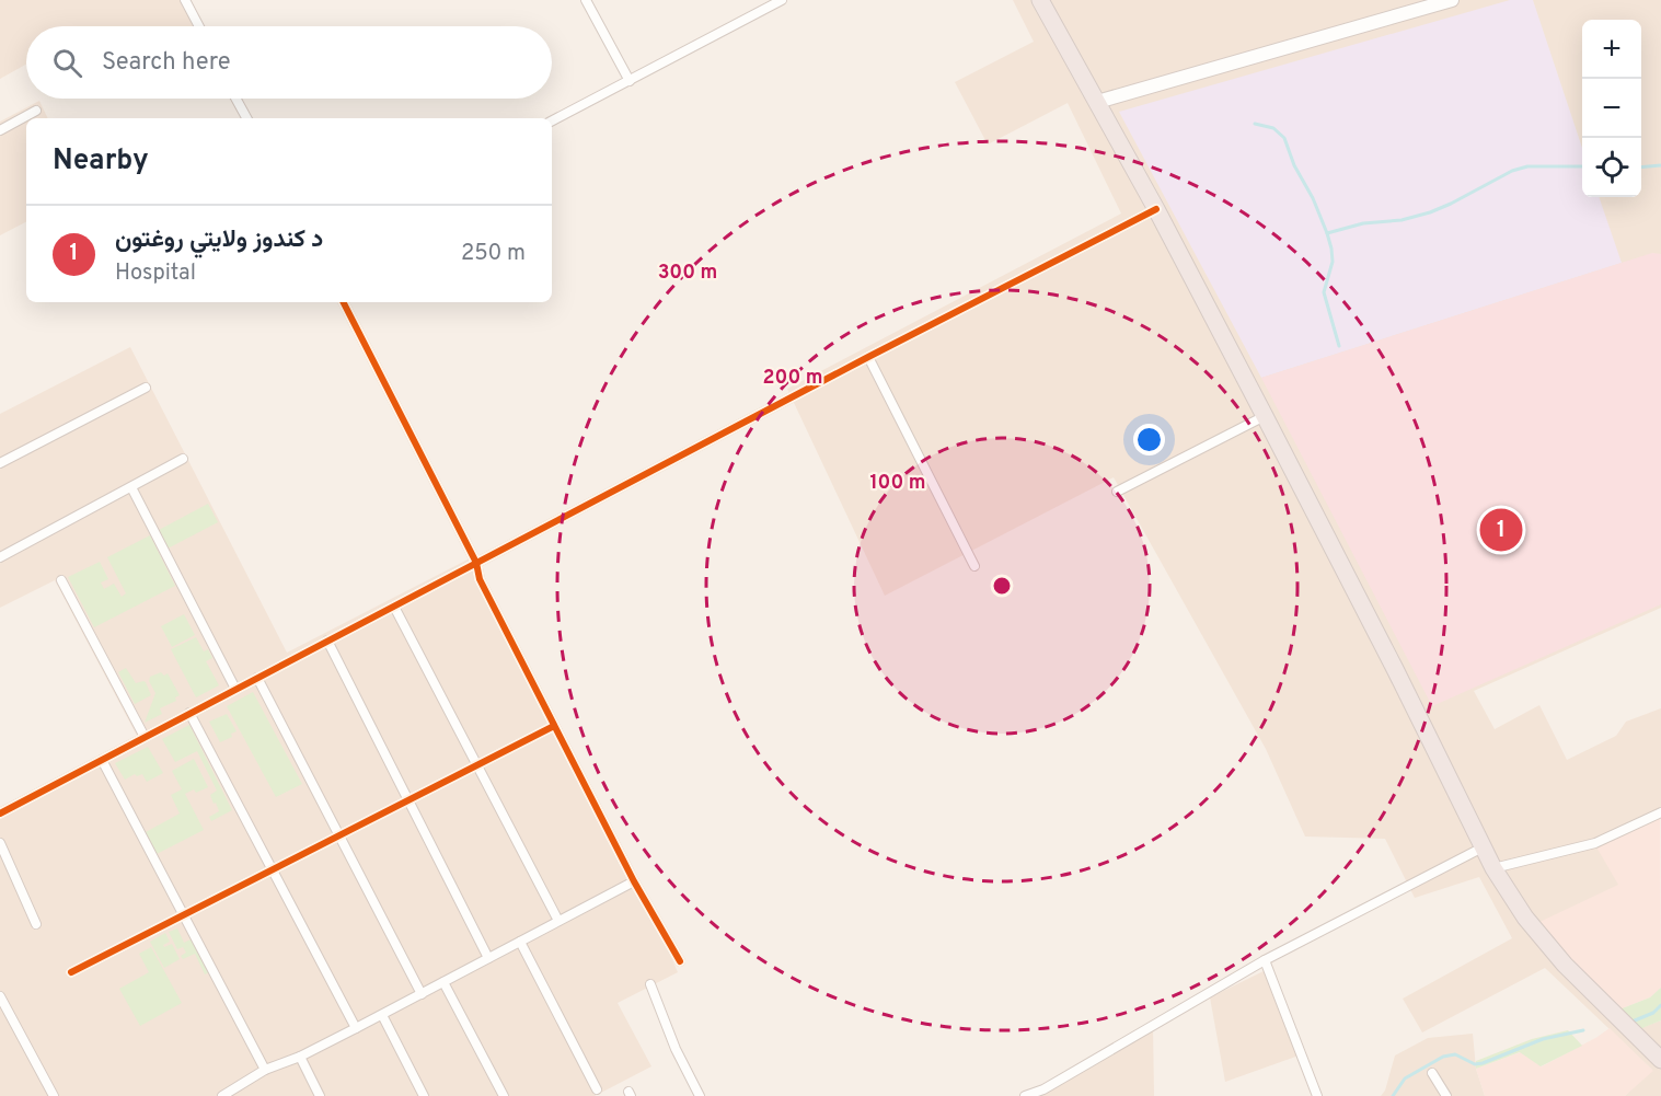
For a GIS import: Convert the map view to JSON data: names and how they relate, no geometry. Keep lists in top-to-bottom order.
{
  "page": {
    "map_buttons": ["+", "−"],
    "search": "Search here",
    "heading": "Nearby",
    "list": [
      {
        "mark": "1",
        "name": "د کندوز ولایتي روغتون",
        "note": "Hospital",
        "value": "250 m"
      }
    ],
    "pins": "1"
  },
  "rings": ["300 m", "200 m", "100 m"]
}
